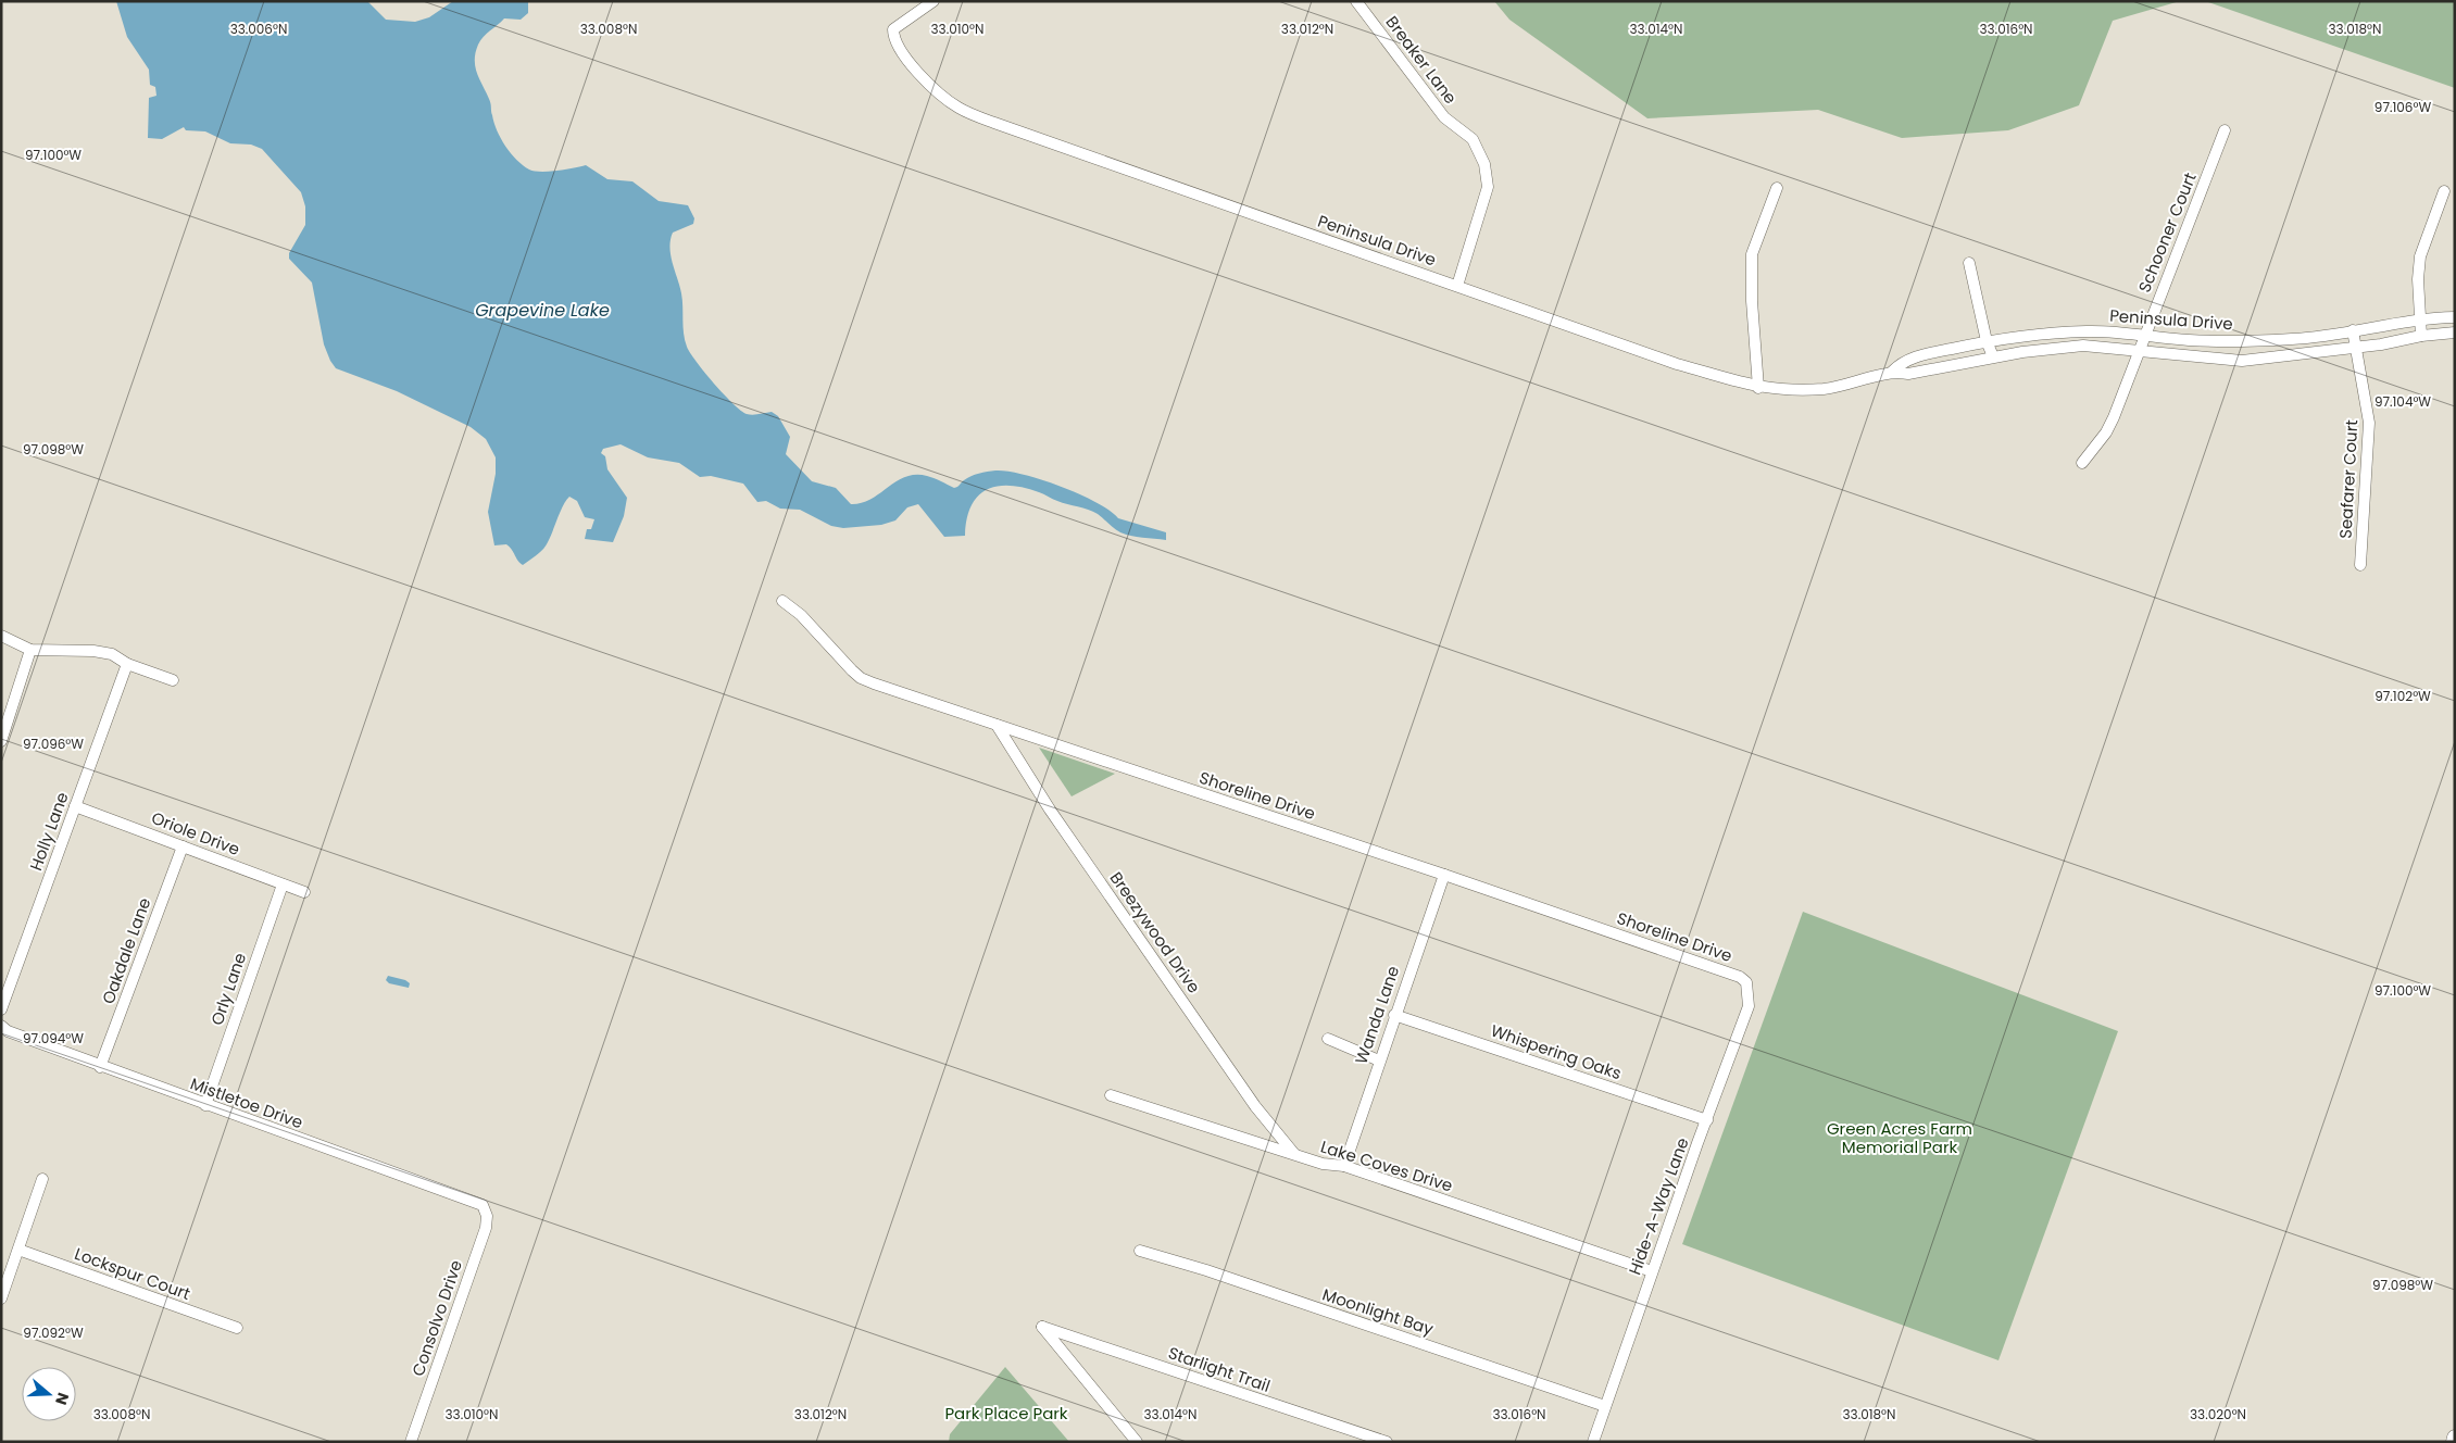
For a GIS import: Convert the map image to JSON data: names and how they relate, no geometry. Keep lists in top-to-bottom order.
{
  "streets": {
    "street": [
      "Breaker Lane",
      "Schooner Court",
      "Peninsula Drive",
      "Seafarer Court",
      "Shoreline Drive",
      "Holly Lane",
      "Oriole Drive",
      "Breezywood Drive",
      "Oakdale Lane",
      "Orly Lane",
      "Wanda Lane",
      "Whispering Oaks",
      "Mistletoe Drive",
      "Lake Coves Drive",
      "Hide-A-Way Lane",
      "Lockspur Court",
      "Moonlight Bay",
      "Consolvo Drive",
      "Starlight Trail"
    ]
  },
  "crossings": [
    ["Breaker Lane", "Peninsula Drive"],
    ["Schooner Court", "Peninsula Drive"],
    ["Peninsula Drive", "Seafarer Court"],
    ["Shoreline Drive", "Breezywood Drive"],
    ["Shoreline Drive", "Wanda Lane"],
    ["Shoreline Drive", "Hide-A-Way Lane"],
    ["Holly Lane", "Oriole Drive"],
    ["Oriole Drive", "Oakdale Lane"],
    ["Oriole Drive", "Orly Lane"],
    ["Breezywood Drive", "Lake Coves Drive"],
    ["Oakdale Lane", "Mistletoe Drive"],
    ["Orly Lane", "Mistletoe Drive"],
    ["Wanda Lane", "Whispering Oaks"],
    ["Wanda Lane", "Lake Coves Drive"],
    ["Whispering Oaks", "Hide-A-Way Lane"],
    ["Mistletoe Drive", "Consolvo Drive"],
    ["Lake Coves Drive", "Hide-A-Way Lane"],
    ["Hide-A-Way Lane", "Moonlight Bay"]
  ],
  "water": ["Grapevine Lake"],
  "parks": ["Green Acres Farm Memorial Park", "Park Place Park"],
  "north": "right",
  "coordinates": [
    "33.008°N",
    "33.010°N",
    "33.014°N",
    "33.016°N",
    "33.018°N",
    "33.006°N",
    "33.012°N",
    "97.106°W",
    "97.100°W",
    "97.104°W",
    "97.098°W",
    "97.102°W",
    "97.096°W",
    "97.094°W",
    "97.092°W",
    "33.020°N"
  ]
}
